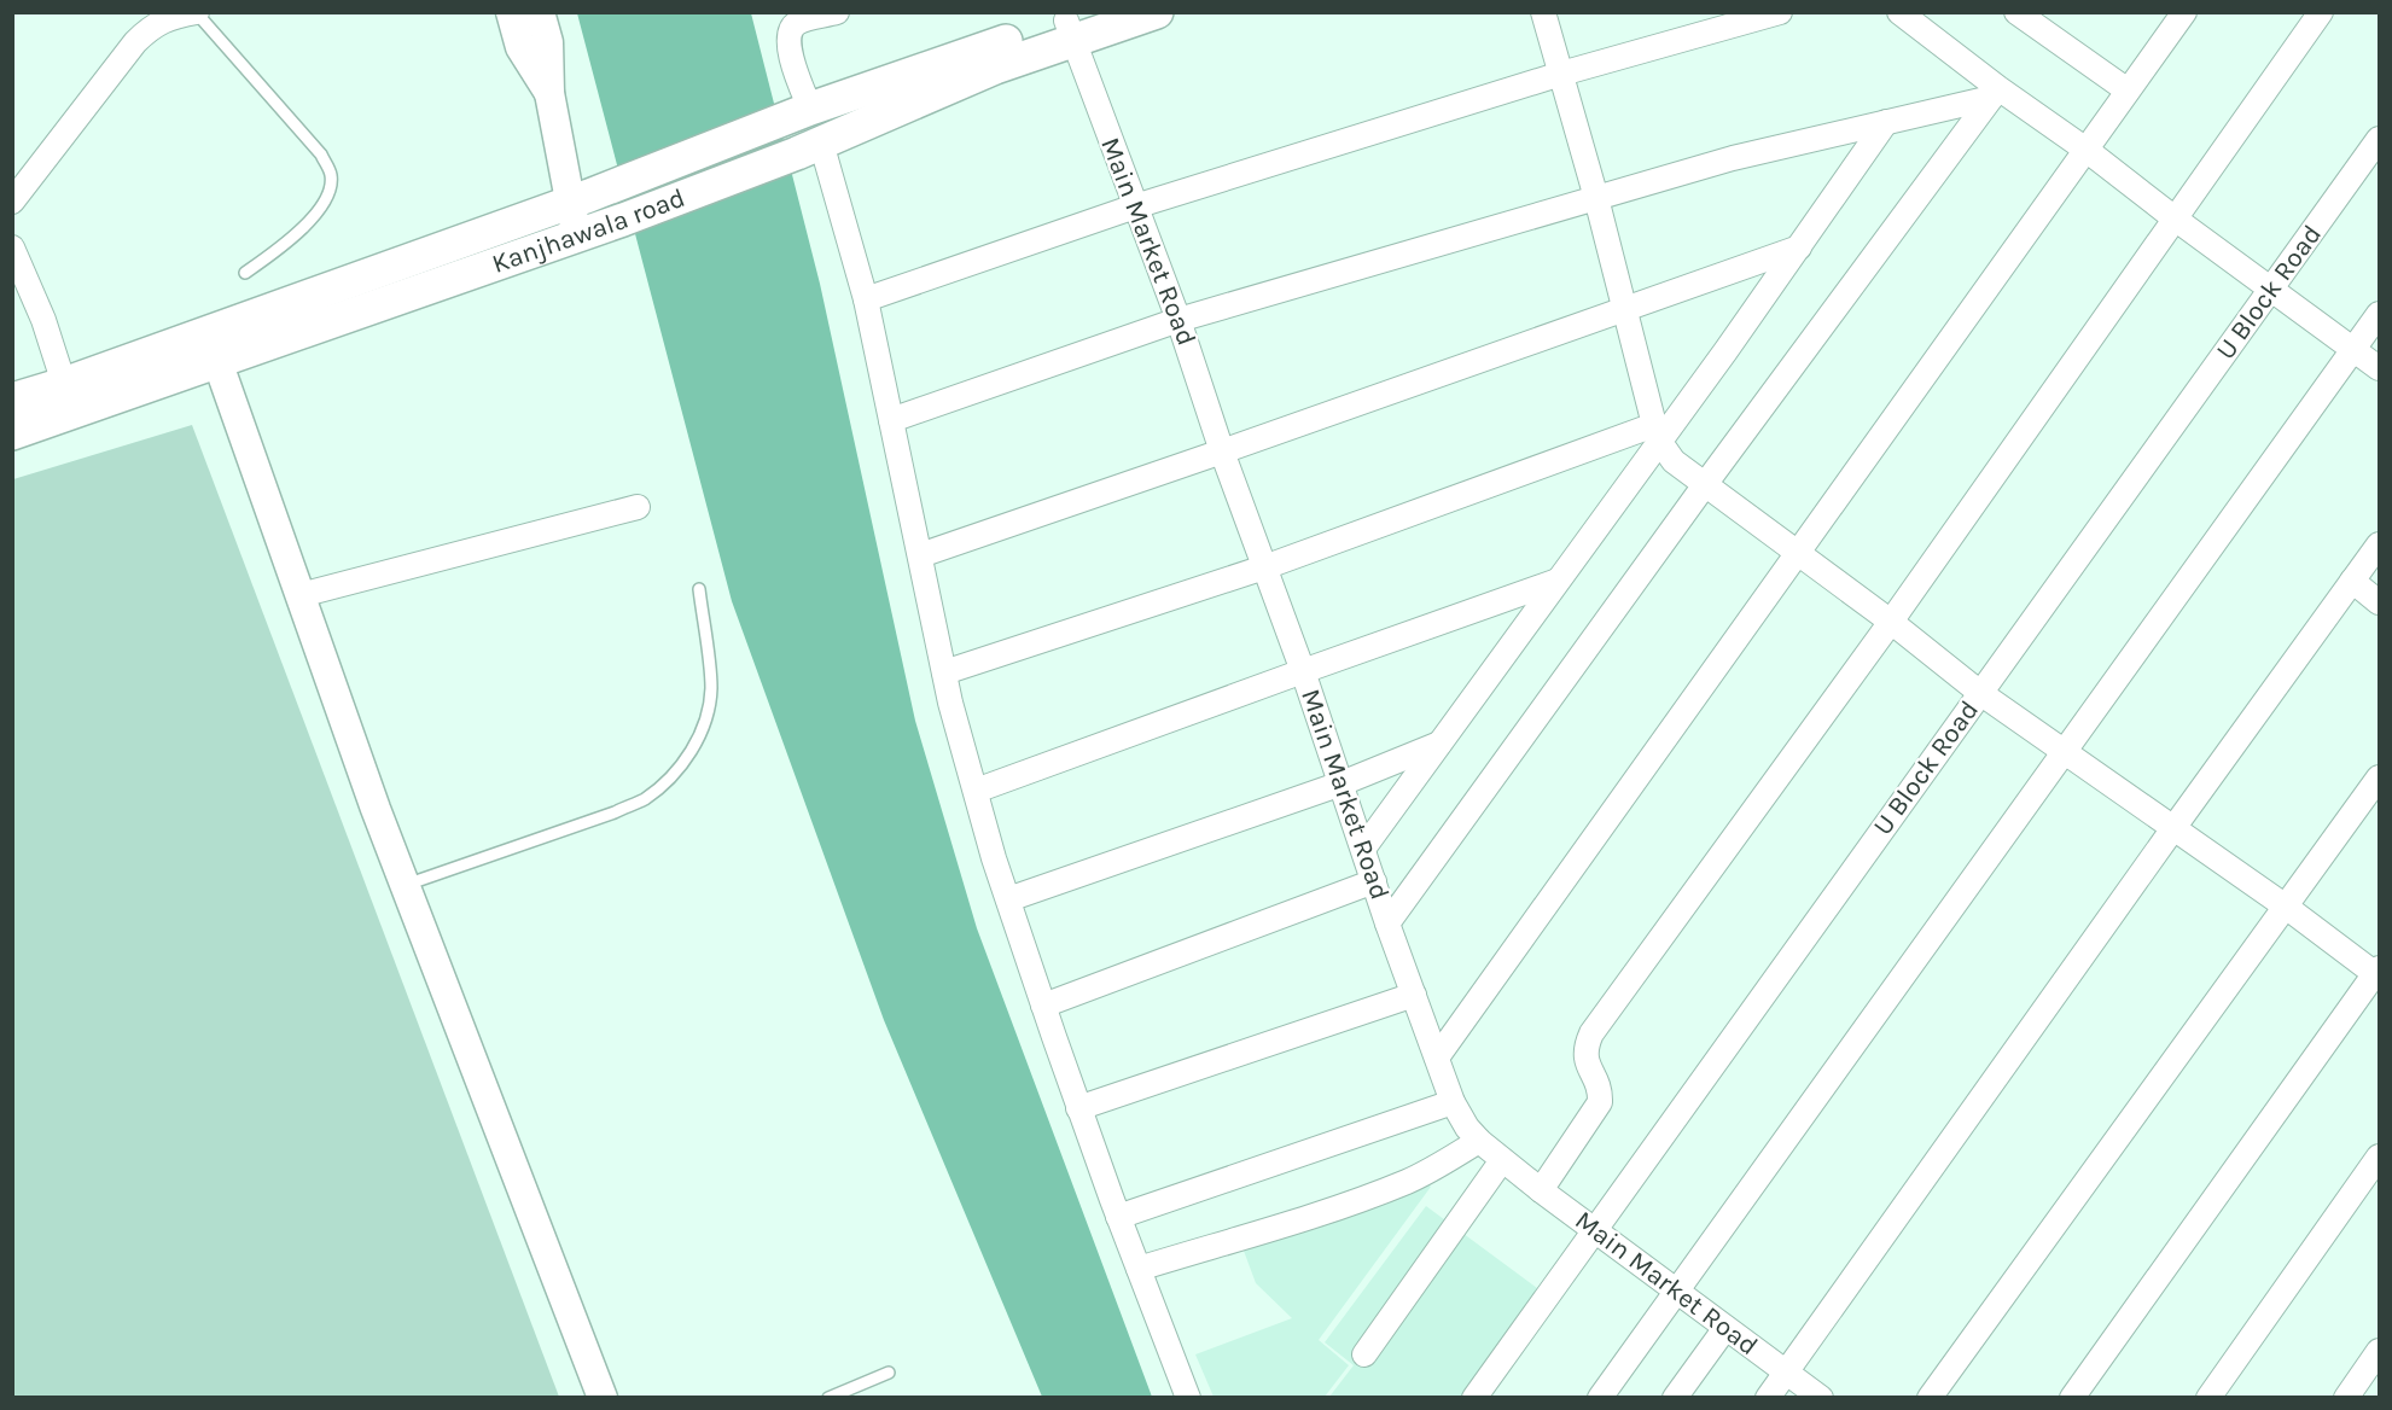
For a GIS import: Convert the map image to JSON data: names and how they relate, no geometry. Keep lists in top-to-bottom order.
{
  "streets": {
    "main road": ["Kanjhawala road"],
    "street": ["Main Market Road", "U Block Road"]
  },
  "crossings": [
    ["Kanjhawala road", "Main Market Road"],
    ["Main Market Road", "U Block Road"]
  ]
}
